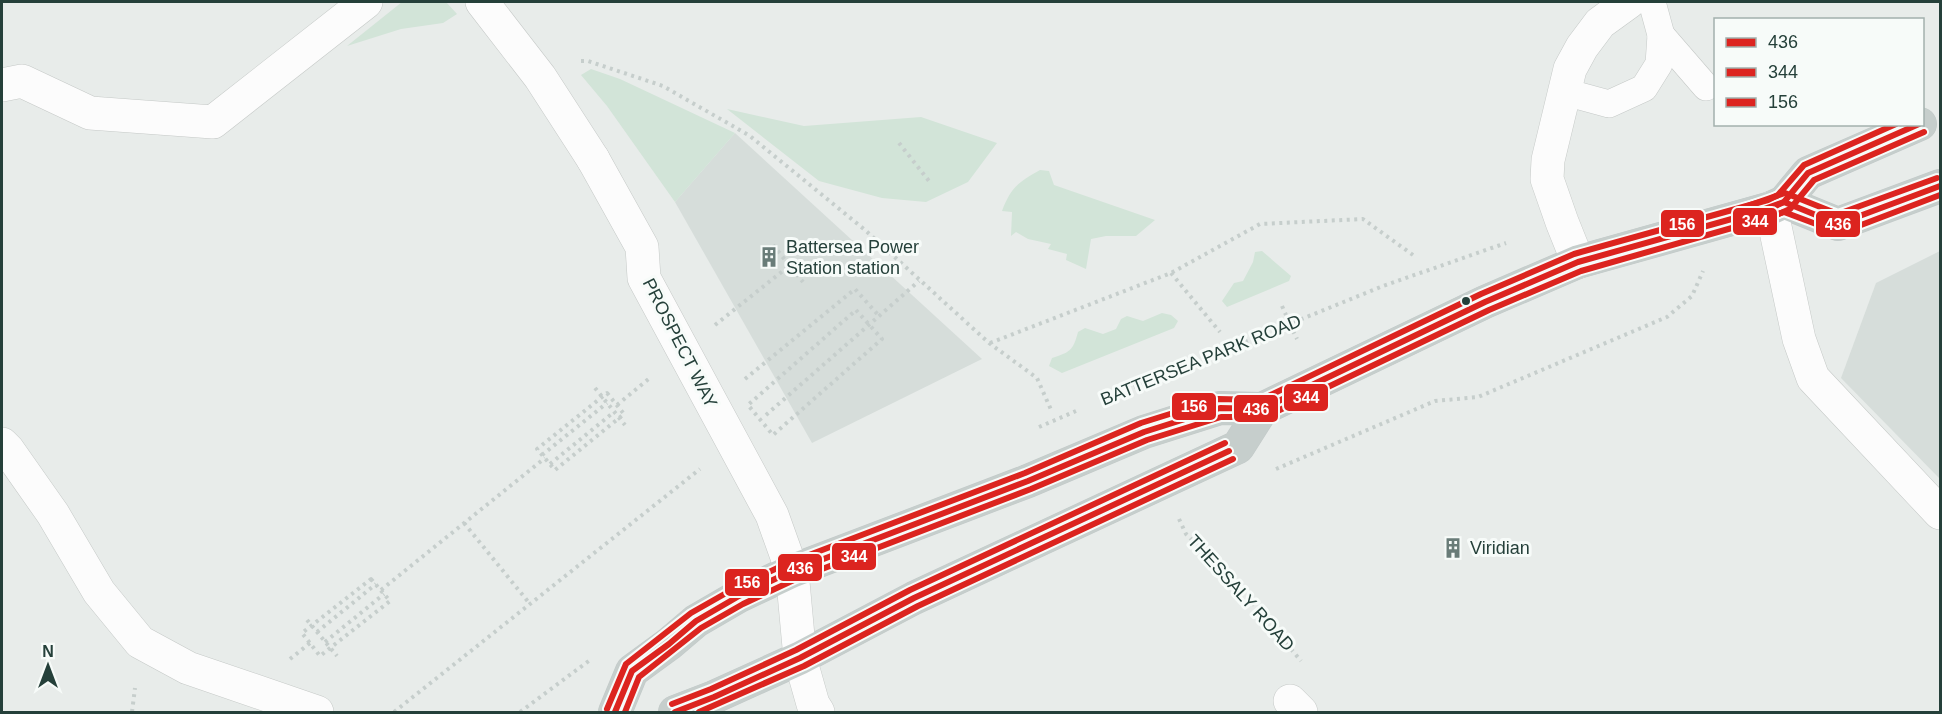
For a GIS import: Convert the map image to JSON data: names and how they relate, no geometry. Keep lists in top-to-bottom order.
{
  "streets": {
    "street": ["PROSPECT WAY"],
    "path": ["BATTERSEA PARK ROAD", "THESSALY ROAD"]
  },
  "places": {
    "building": ["Battersea Power Station station", "Viridian"]
  },
  "lines": ["transit line 436", "transit line 156", "transit line 344"],
  "legend": ["436", "344", "156"],
  "north": "top"
}
